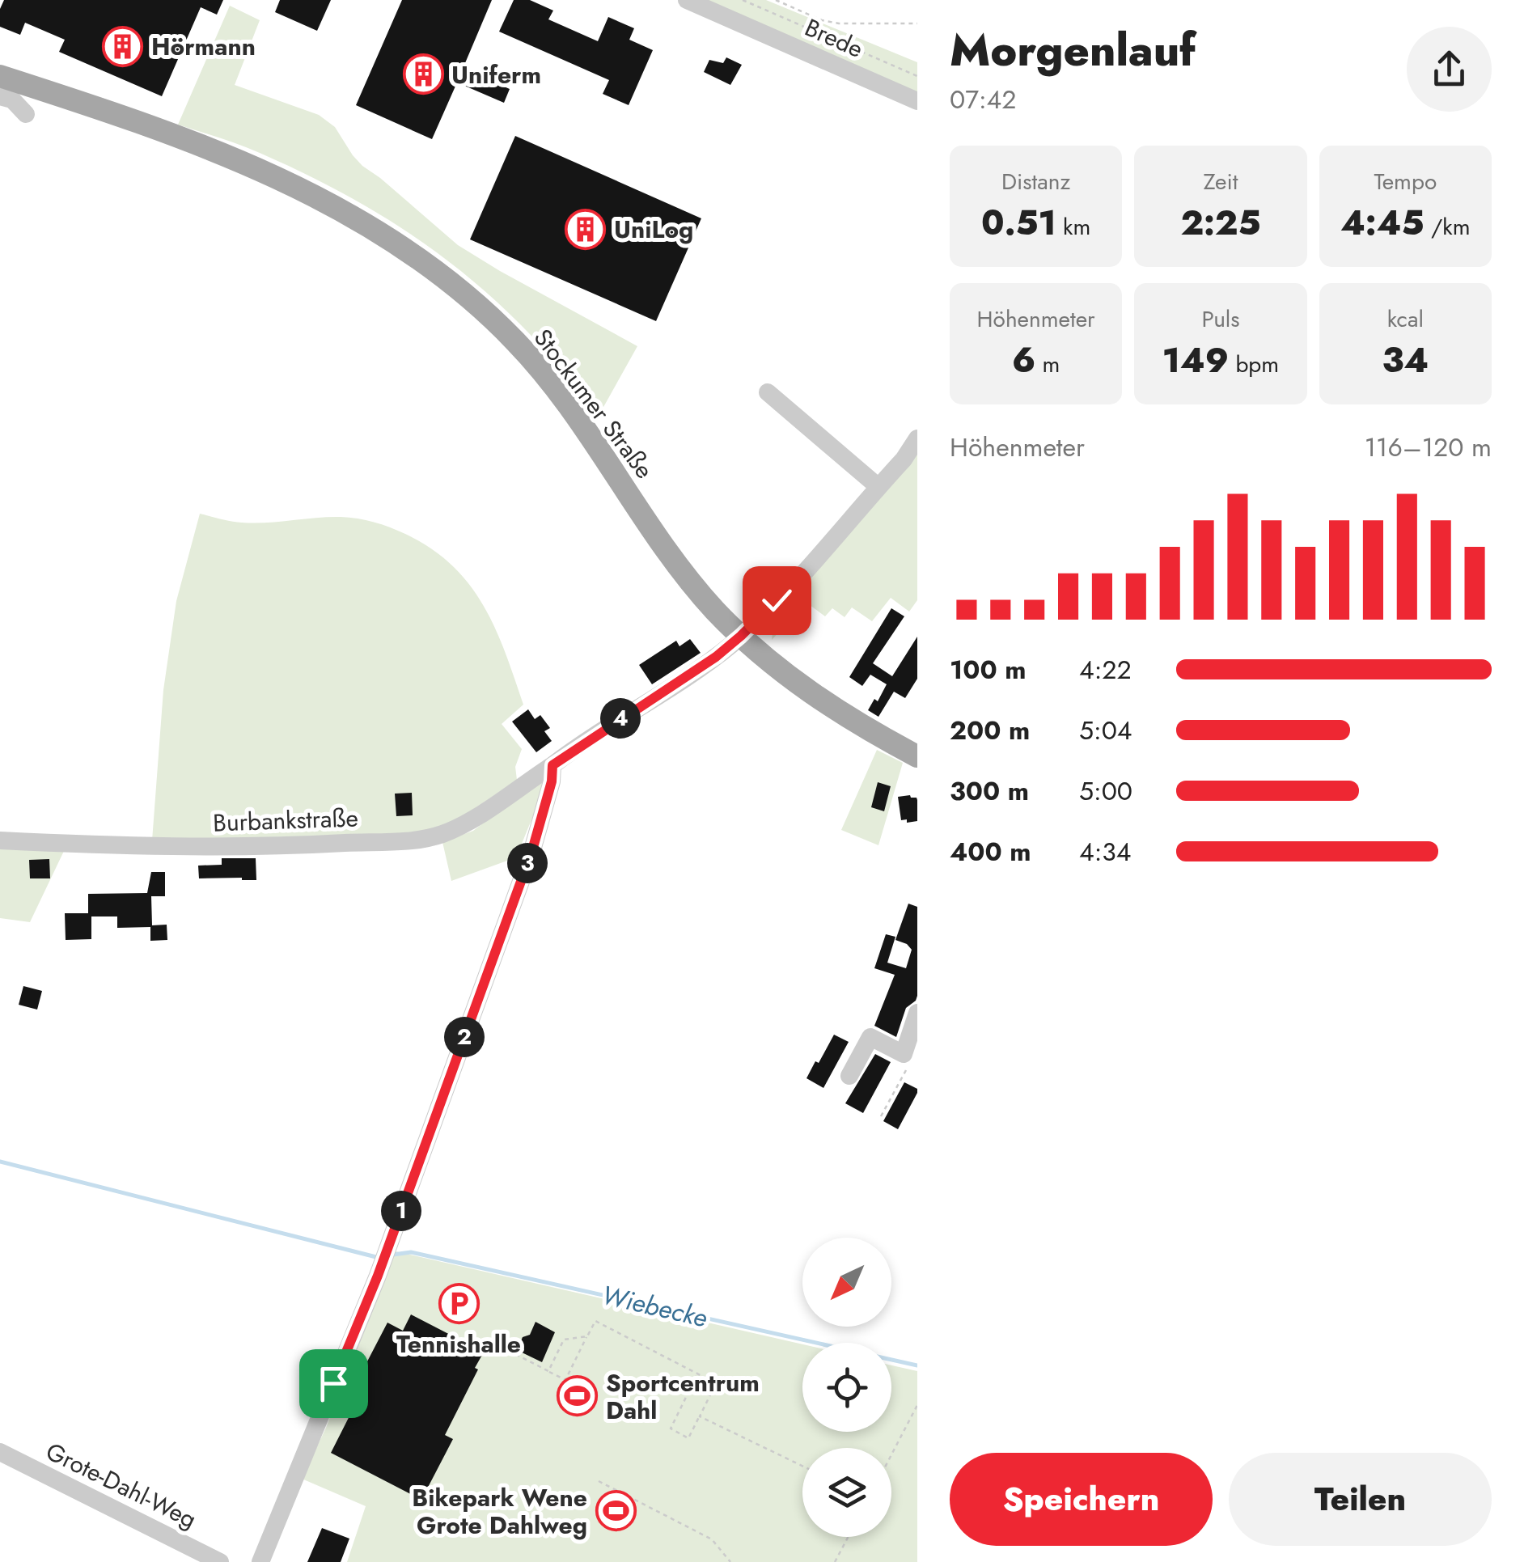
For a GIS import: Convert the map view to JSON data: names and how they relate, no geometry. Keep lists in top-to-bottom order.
{
  "streets": {
    "main road": ["Stockumer Straße"],
    "street": ["Brede", "Burbankstraße", "Grote-Dahl-Weg"]
  },
  "crossings": [
    ["Stockumer Straße", "Burbankstraße"]
  ],
  "water": ["Wiebecke"],
  "places": {
    "building": ["Hörmann", "Uniferm", "UniLog"],
    "parking": ["Tennishalle"],
    "sports": ["Sportcentrum Dahl", "Bikepark Wene Grote Dahlweg"]
  },
  "north": "bottom left",
  "page": {
    "heading": ["Morgenlauf", "07:42"],
    "stats": [
      ["Distanz", "0.51 km"],
      ["Zeit", "2:25"],
      ["Tempo", "4:45 /km"],
      ["Höhenmeter", "6 m"],
      ["Puls", "149 bpm"],
      ["kcal", "34"]
    ],
    "chart": ["Höhenmeter", "116–120 m"],
    "list": [
      {
        "name": "100 m",
        "note": "4:22"
      },
      {
        "name": "200 m",
        "note": "5:04"
      },
      {
        "name": "300 m",
        "note": "5:00"
      },
      {
        "name": "400 m",
        "note": "4:34"
      }
    ],
    "pins": [
      "4",
      "3",
      "2",
      "1"
    ],
    "buttons": ["Speichern", "Teilen"]
  }
}
